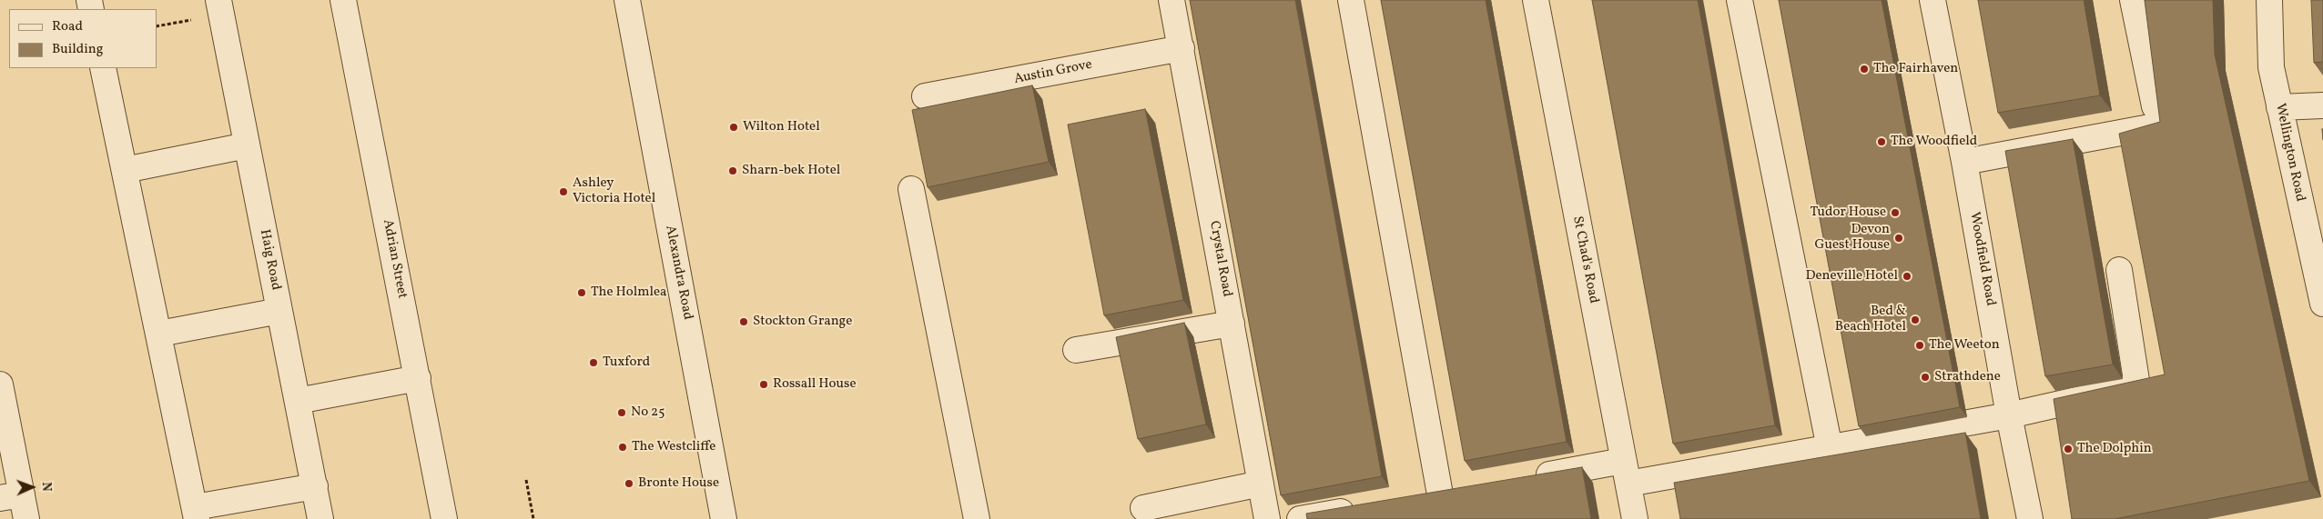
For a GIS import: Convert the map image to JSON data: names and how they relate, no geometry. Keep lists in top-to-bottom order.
{
  "streets": {
    "street": [
      "Austin Grove",
      "Wellington Road",
      "Adrian Street",
      "Crystal Road",
      "Woodfield Road",
      "Haig Road",
      "St Chad's Road",
      "Alexandra Road"
    ]
  },
  "crossings": [
    ["Austin Grove", "Crystal Road"]
  ],
  "places": [
    "The Fairhaven",
    "Wilton Hotel",
    "The Woodfield",
    "Sharn-bek Hotel",
    "Ashley Victoria Hotel",
    "Tudor House",
    "Devon Guest House",
    "Deneville Hotel",
    "The Holmlea",
    "Bed & Beach Hotel",
    "Stockton Grange",
    "The Weeton",
    "Tuxford",
    "Strathdene",
    "Rossall House",
    "No 25",
    "The Westcliffe",
    "The Dolphin",
    "Bronte House"
  ],
  "legend": ["Road", "Building"],
  "north": "right"
}
